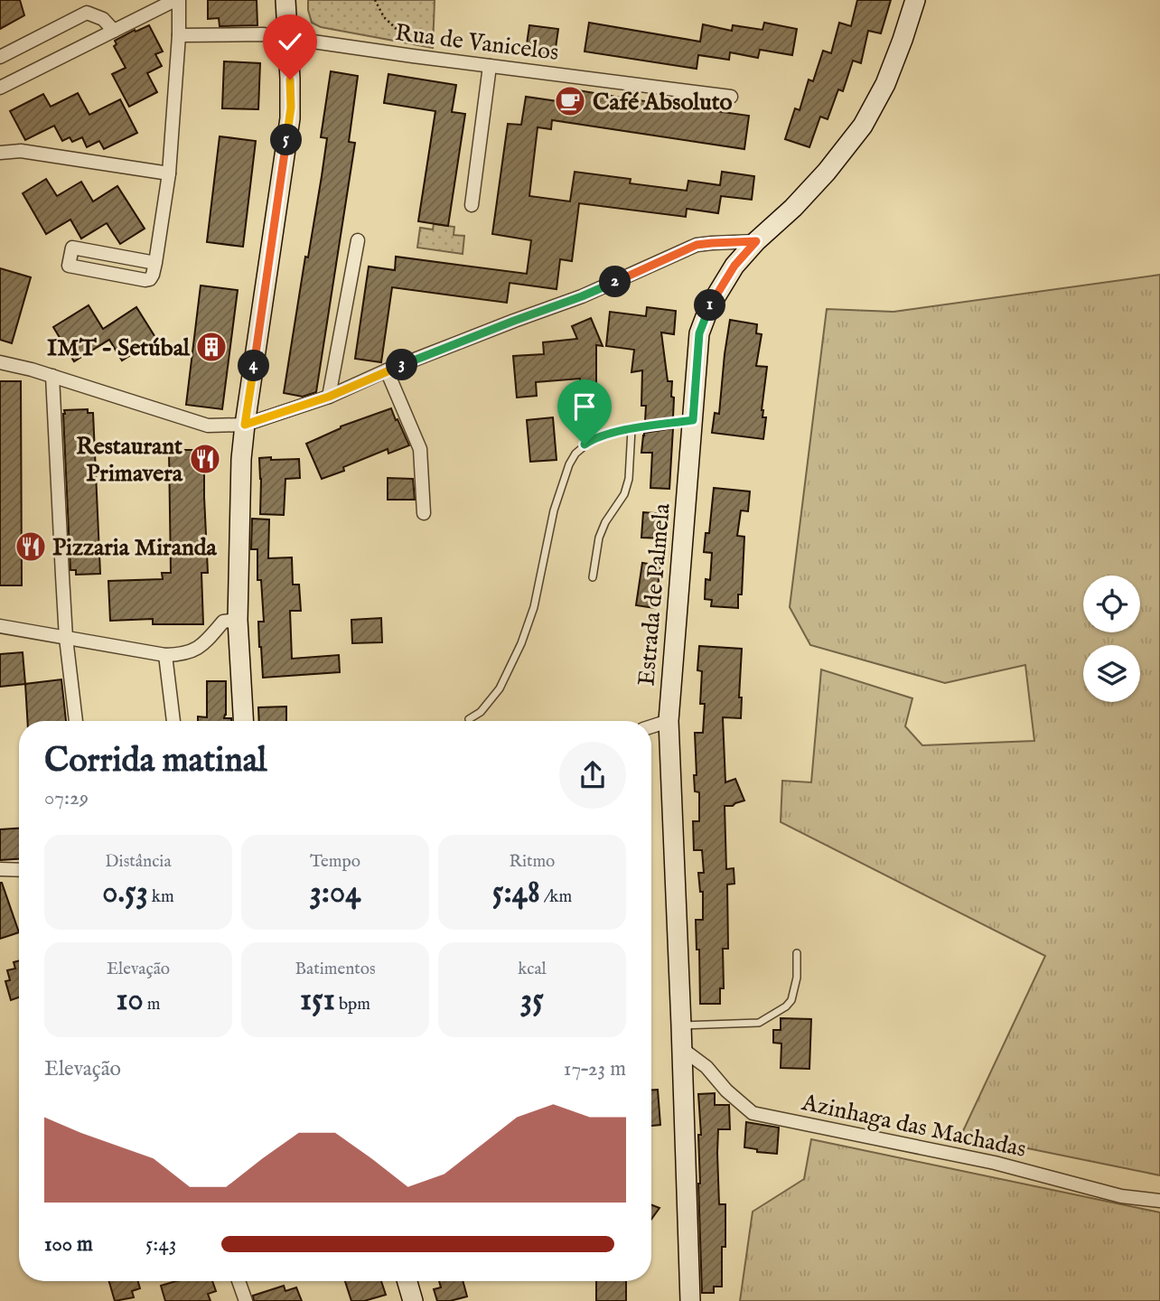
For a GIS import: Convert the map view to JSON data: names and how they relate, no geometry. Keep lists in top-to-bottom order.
{
  "streets": {
    "street": ["Rua de Vanicelos", "Estrada de Palmela", "Azinhaga das Machadas"]
  },
  "crossings": [
    ["Estrada de Palmela", "Azinhaga das Machadas"]
  ],
  "places": {
    "cafe": ["Café Absoluto"],
    "building": ["IMT - Setúbal"],
    "restaurant": ["Restaurant Primavera", "Pizzaria Miranda"]
  },
  "page": {
    "pins": [
      "5",
      "2",
      "1",
      "3",
      "4"
    ],
    "heading": ["Corrida matinal", "07:29"],
    "stats": [
      ["Distância", "0.53 km"],
      ["Tempo", "3:04"],
      ["Ritmo", "5:48 /km"],
      ["Elevação", "10 m"],
      ["Batimentos", "151 bpm"],
      ["kcal", "35"]
    ],
    "chart": ["Elevação", "17–23 m"],
    "list": [
      {
        "name": "100 m",
        "note": "5:43"
      }
    ]
  }
}
